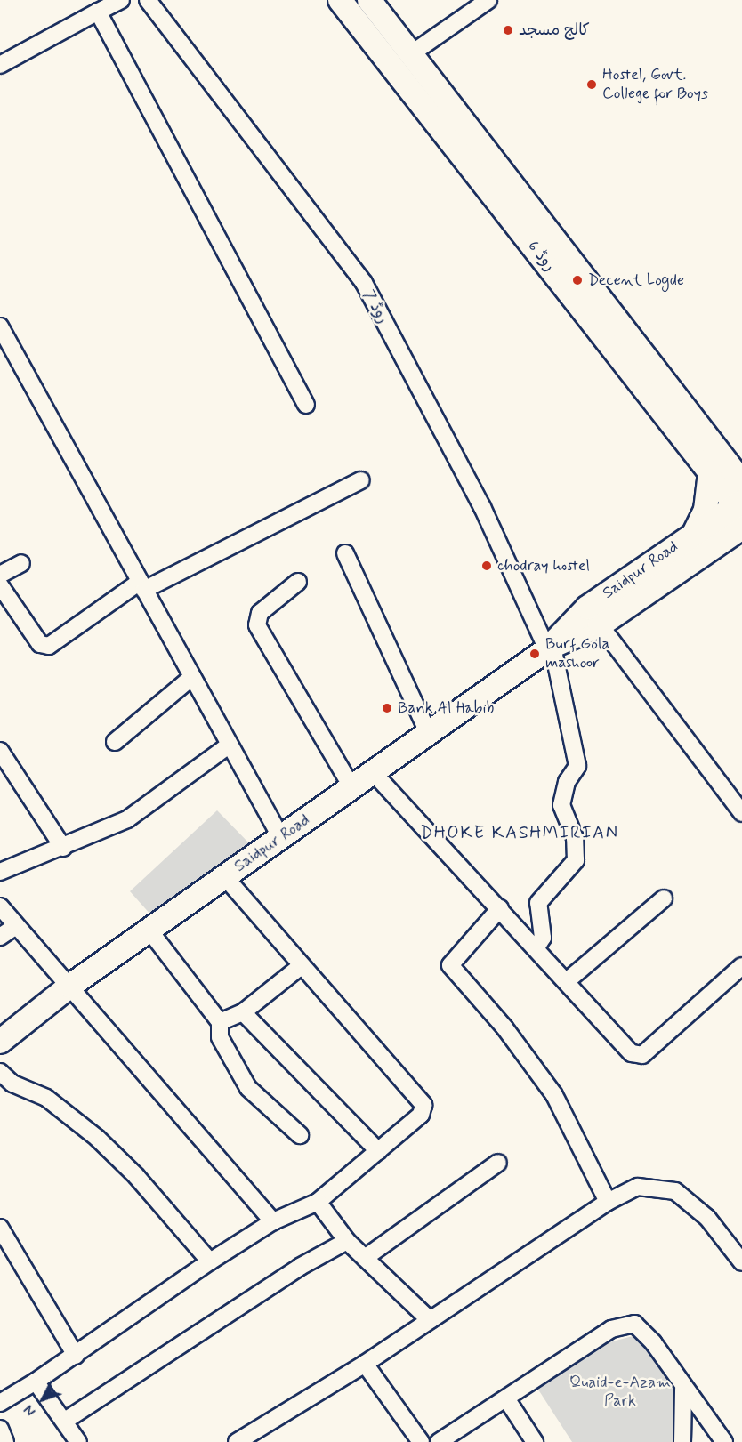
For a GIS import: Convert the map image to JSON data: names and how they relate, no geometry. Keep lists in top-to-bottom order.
{
  "streets": {
    "main road": ["روڈ 6", "Saidpur Road"],
    "street": ["روڈ 7"]
  },
  "crossings": [
    ["روڈ 6", "Saidpur Road"],
    ["روڈ 7", "Saidpur Road"]
  ],
  "districts": ["DHOKE KASHMIRIAN"],
  "parks": ["Quaid-e-Azam Park"],
  "places": [
    "کالج مسجد",
    "Hostel, Govt. College for Boys",
    "Decent Logde",
    "chodray hostel",
    "Burf Gola mashoor",
    "Bank Al Habib"
  ],
  "north": "bottom left"
}
